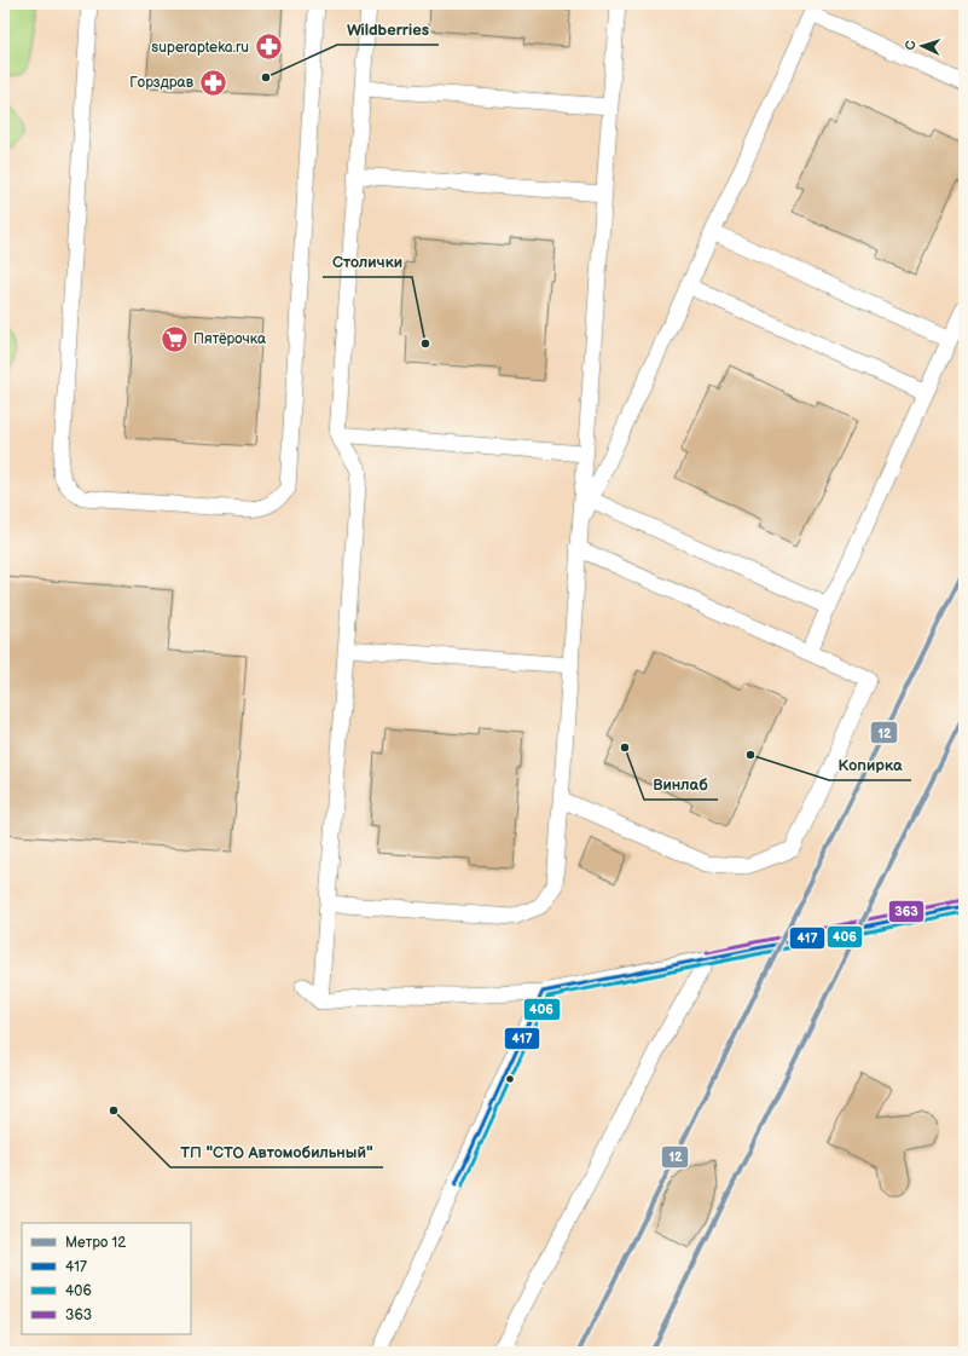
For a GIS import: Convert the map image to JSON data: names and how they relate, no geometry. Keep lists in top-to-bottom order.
{
  "places": {
    "pharmacy": ["superapteka.ru", "Горздрав"],
    "other": [
      "Wildberries",
      "Столички",
      "Винлаб",
      "Копирка",
      "ТП \"СТО Автомобильный\""
    ],
    "supermarket": ["Пятёрочка"]
  },
  "lines": [
    "metro line 12",
    "transit line 363",
    "transit line 417",
    "transit line 406"
  ],
  "legend": [
    "Метро 12",
    "417",
    "406",
    "363"
  ],
  "north": "left"
}
